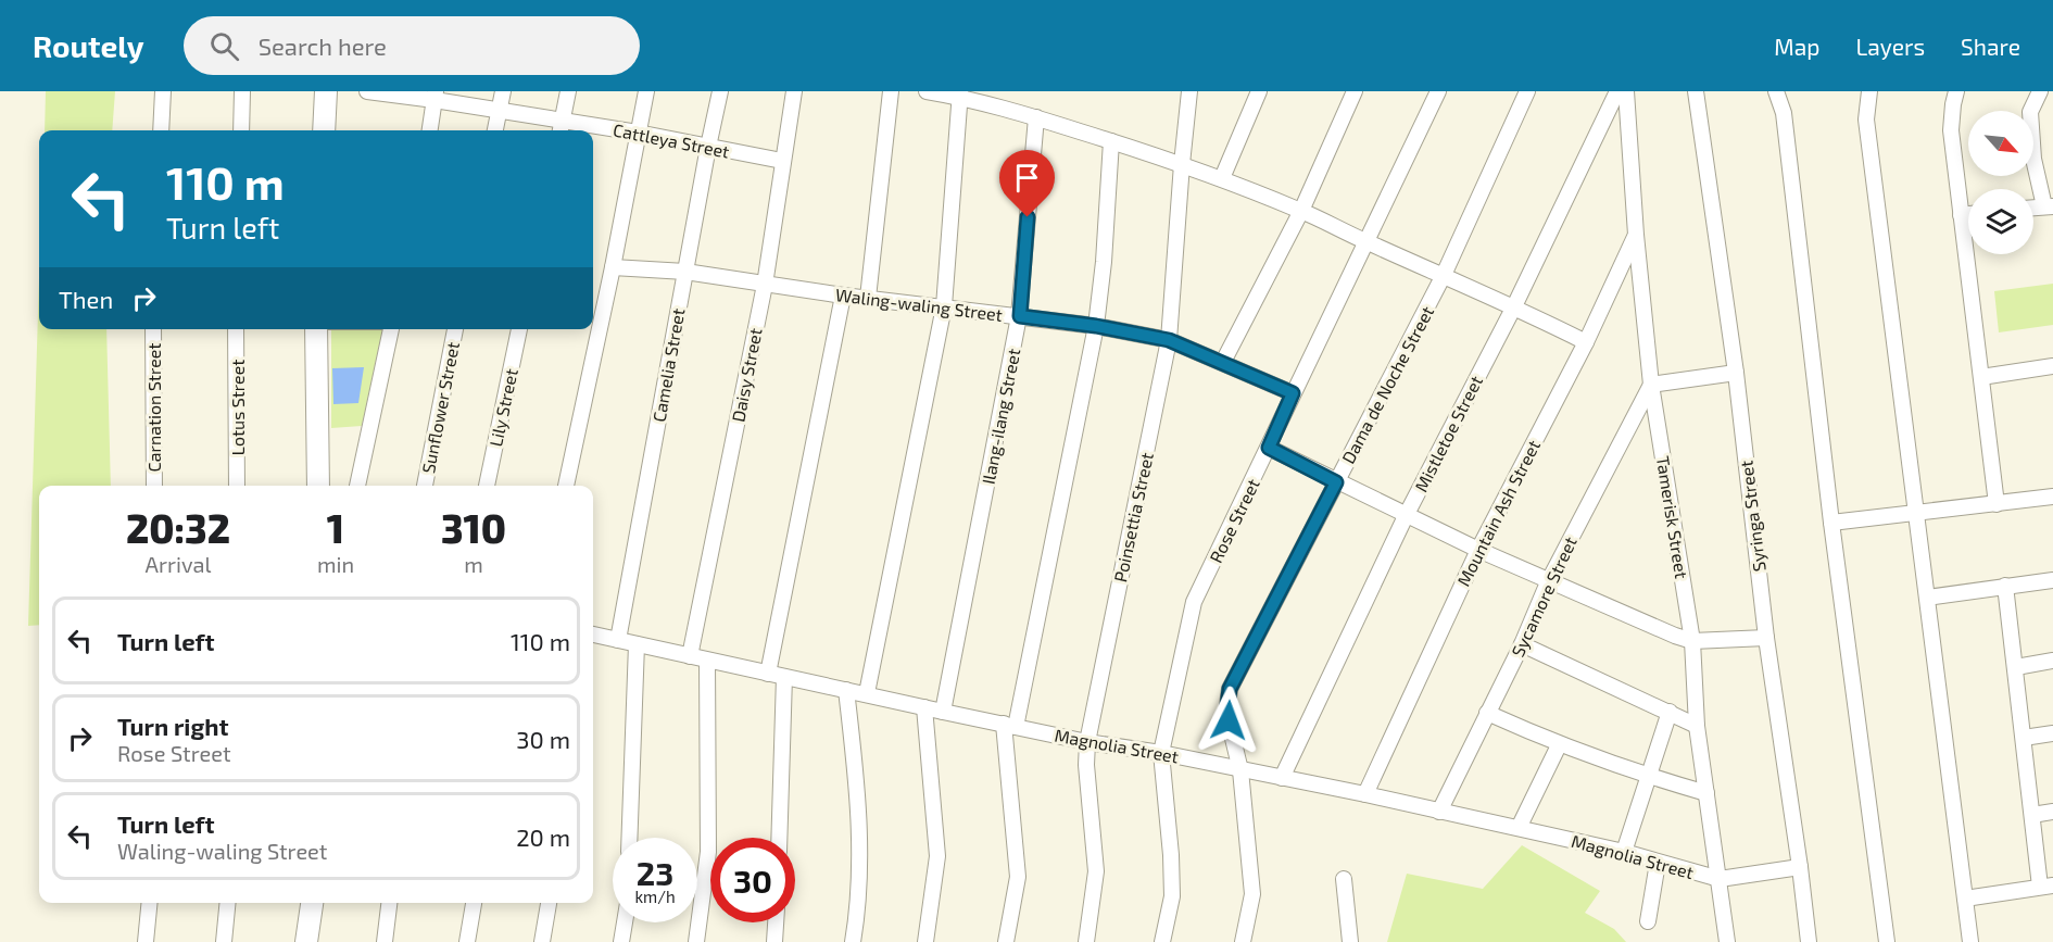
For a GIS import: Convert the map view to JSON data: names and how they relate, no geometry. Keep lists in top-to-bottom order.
{
  "streets": {
    "street": [
      "Cattleya Street",
      "Waling-waling Street",
      "Camelia Street",
      "Daisy Street",
      "Dama de Noche Street",
      "Carnation Street",
      "Lotus Street",
      "Sunflower Street",
      "Lily Street",
      "Ilang-ilang Street",
      "Mistletoe Street",
      "Mountain Ash Street",
      "Syringa Street",
      "Poinsettia Street",
      "Tamerisk Street",
      "Rose Street",
      "Sycamore Street",
      "Magnolia Street"
    ]
  },
  "crossings": [
    ["Cattleya Street", "Camelia Street"],
    ["Cattleya Street", "Daisy Street"],
    ["Waling-waling Street", "Camelia Street"],
    ["Waling-waling Street", "Daisy Street"],
    ["Waling-waling Street", "Ilang-ilang Street"],
    ["Waling-waling Street", "Poinsettia Street"],
    ["Waling-waling Street", "Rose Street"],
    ["Camelia Street", "Magnolia Street"],
    ["Daisy Street", "Magnolia Street"],
    ["Dama de Noche Street", "Magnolia Street"],
    ["Ilang-ilang Street", "Magnolia Street"],
    ["Mistletoe Street", "Magnolia Street"],
    ["Mountain Ash Street", "Tamerisk Street"],
    ["Mountain Ash Street", "Magnolia Street"],
    ["Poinsettia Street", "Magnolia Street"],
    ["Tamerisk Street", "Sycamore Street"],
    ["Tamerisk Street", "Magnolia Street"],
    ["Rose Street", "Magnolia Street"],
    ["Sycamore Street", "Magnolia Street"]
  ],
  "north": "bottom right",
  "page": {
    "header": "Routely",
    "search": "Search here",
    "nav": ["Map", "Layers", "Share"],
    "turn": ["110 m", "Turn left"],
    "then": "Then",
    "eta": [
      "20:32",
      "Arrival",
      "1",
      "min",
      "310",
      "m"
    ],
    "list": [
      {
        "name": "Turn left",
        "value": "110 m"
      },
      {
        "name": "Turn right",
        "note": "Rose Street",
        "value": "30 m"
      },
      {
        "name": "Turn left",
        "note": "Waling-waling Street",
        "value": "20 m"
      }
    ],
    "speed": "23 km/h",
    "limit": "30"
  }
}
